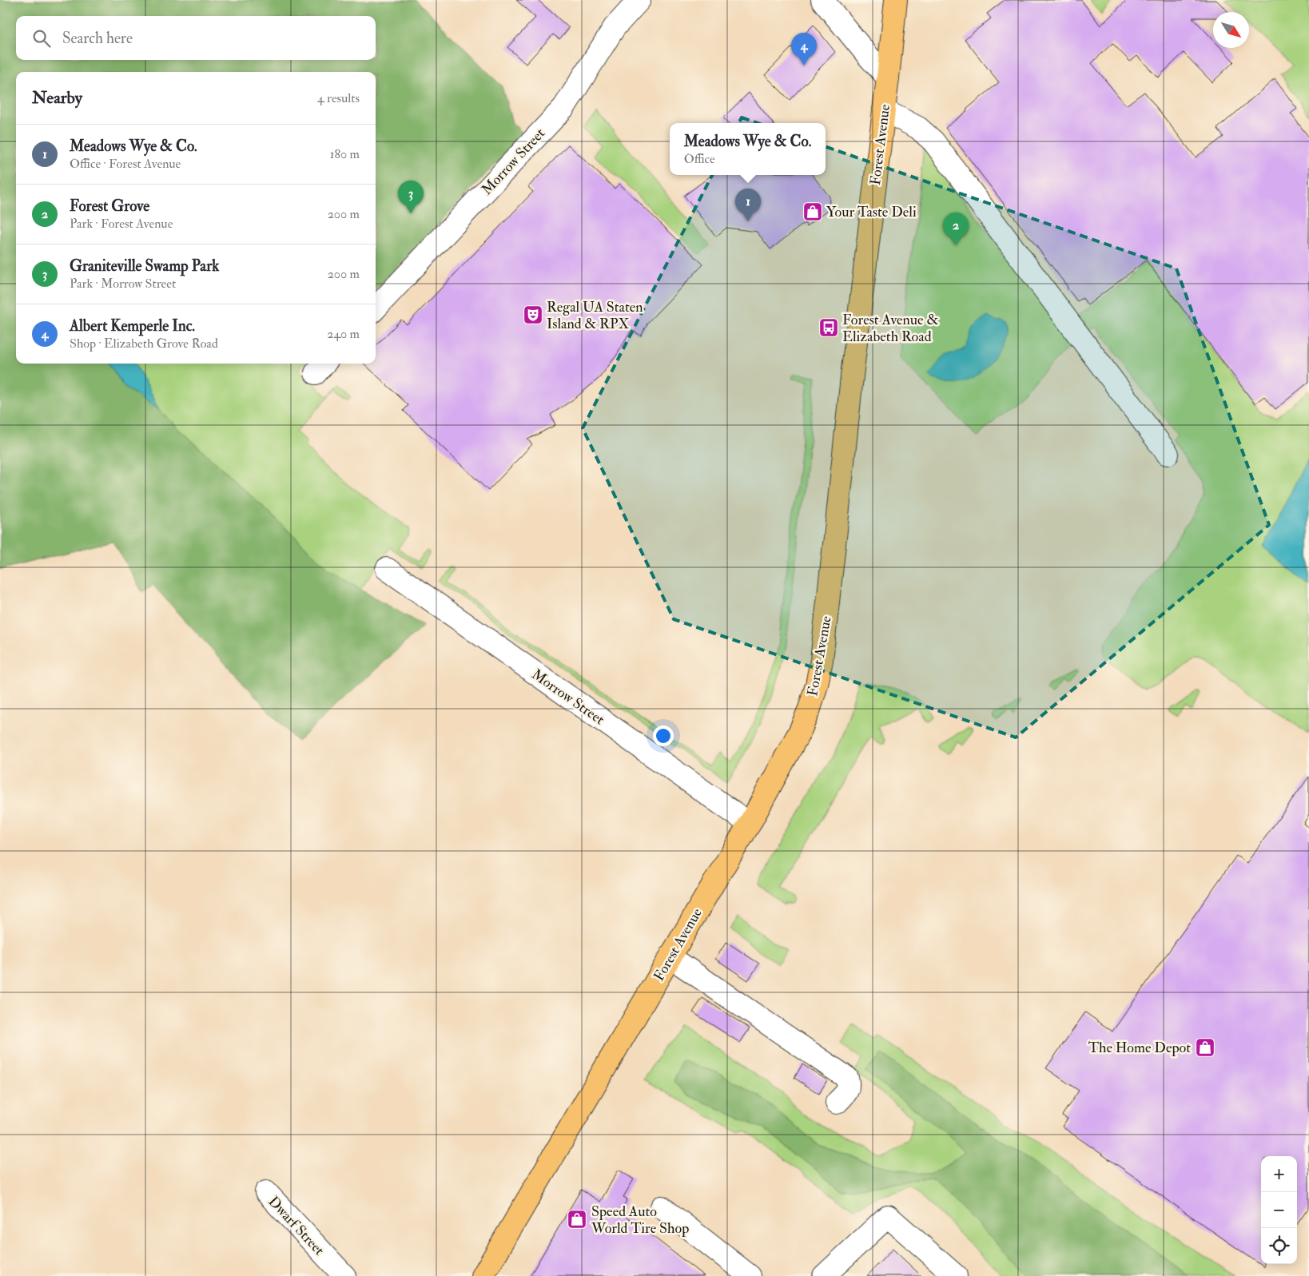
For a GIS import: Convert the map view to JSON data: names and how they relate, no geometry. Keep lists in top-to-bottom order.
{
  "streets": {
    "main road": ["Forest Avenue"],
    "street": ["Morrow Street", "Dwarf Street"]
  },
  "crossings": [
    ["Forest Avenue", "Morrow Street"]
  ],
  "places": {
    "shop": ["Your Taste Deli", "The Home Depot", "Speed Auto World Tire Shop"],
    "theatre": ["Regal UA Staten Island & RPX"],
    "bus stop": ["Forest Avenue & Elizabeth Road"]
  },
  "north": "bottom right",
  "page": {
    "search": "Search here",
    "pins": [
      "4",
      "3",
      "1",
      "2"
    ],
    "heading": ["Nearby", "4 results"],
    "popup": ["Meadows Wye & Co.", "Office"],
    "list": [
      {
        "mark": "1",
        "name": "Meadows Wye & Co.",
        "note": "Office · Forest Avenue",
        "value": "180 m"
      },
      {
        "mark": "2",
        "name": "Forest Grove",
        "note": "Park · Forest Avenue",
        "value": "200 m"
      },
      {
        "mark": "3",
        "name": "Graniteville Swamp Park",
        "note": "Park · Morrow Street",
        "value": "200 m"
      },
      {
        "mark": "4",
        "name": "Albert Kemperle Inc.",
        "note": "Shop · Elizabeth Grove Road",
        "value": "240 m"
      }
    ],
    "map_buttons": ["+", "−"]
  }
}
